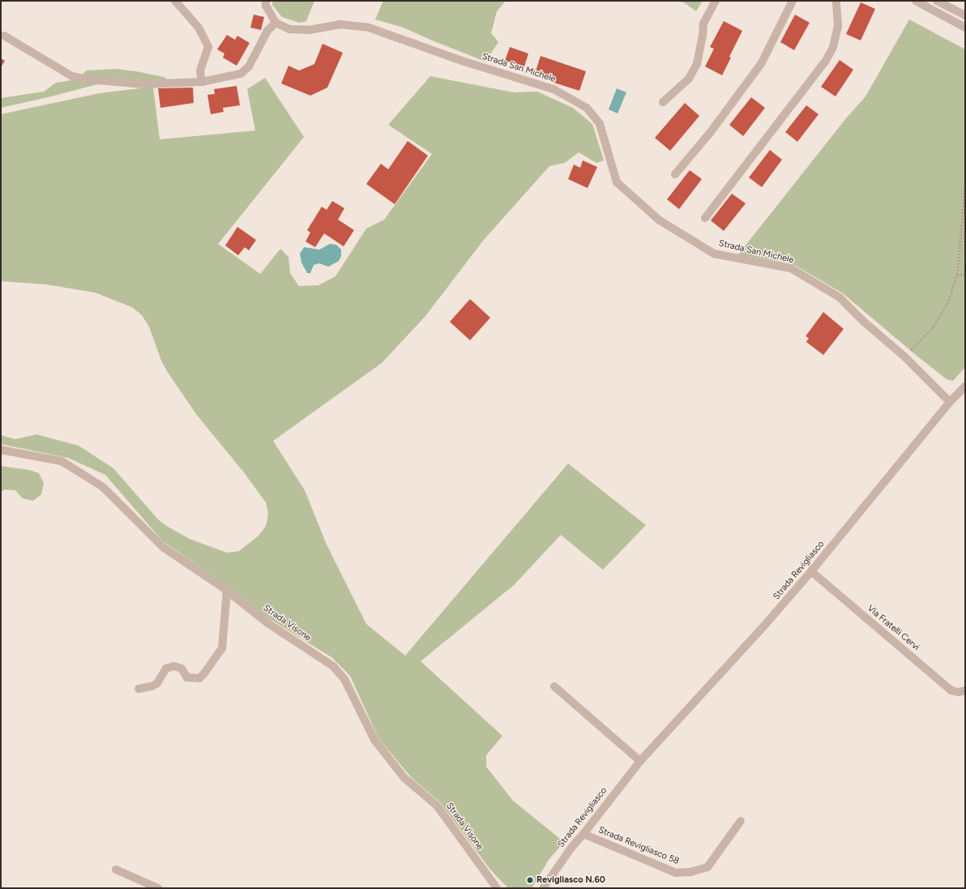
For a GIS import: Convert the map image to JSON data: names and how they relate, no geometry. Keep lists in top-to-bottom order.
{
  "streets": {
    "street": [
      "Strada San Michele",
      "Strada Revigliasco",
      "Strada Visone",
      "Via Fratelli Cervi",
      "Strada Revigliasco 58"
    ]
  },
  "crossings": [
    ["Strada San Michele", "Strada Revigliasco"],
    ["Strada Revigliasco", "Via Fratelli Cervi"],
    ["Strada Revigliasco", "Strada Revigliasco 58"]
  ],
  "places": ["Revigliasco N.60"]
}
